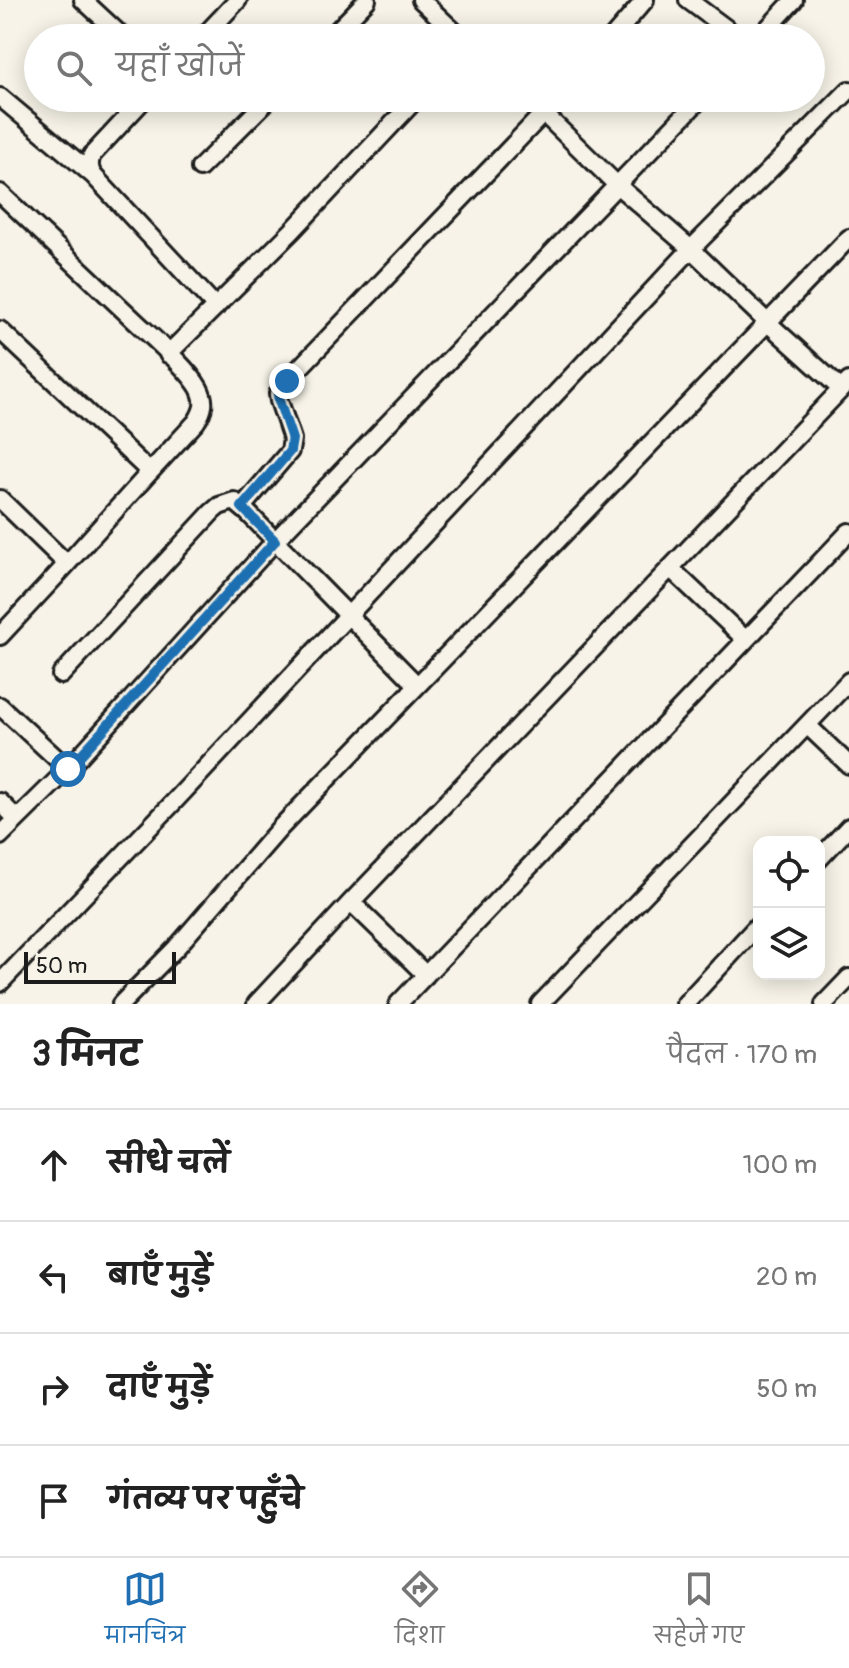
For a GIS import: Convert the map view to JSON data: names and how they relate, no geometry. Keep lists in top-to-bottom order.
{
  "scale_bar": "50 m",
  "page": {
    "search": "यहाँ खोजें",
    "scale": "50 m",
    "heading": ["3 मिनट", "पैदल · 170 m"],
    "list": [
      ["सीधे चलें", "100 m"],
      ["बाएँ मुड़ें", "20 m"],
      ["दाएँ मुड़ें", "50 m"],
      "गंतव्य पर पहुँचे"
    ],
    "nav": ["मानचित्र", "दिशा", "सहेजे गए"]
  }
}
